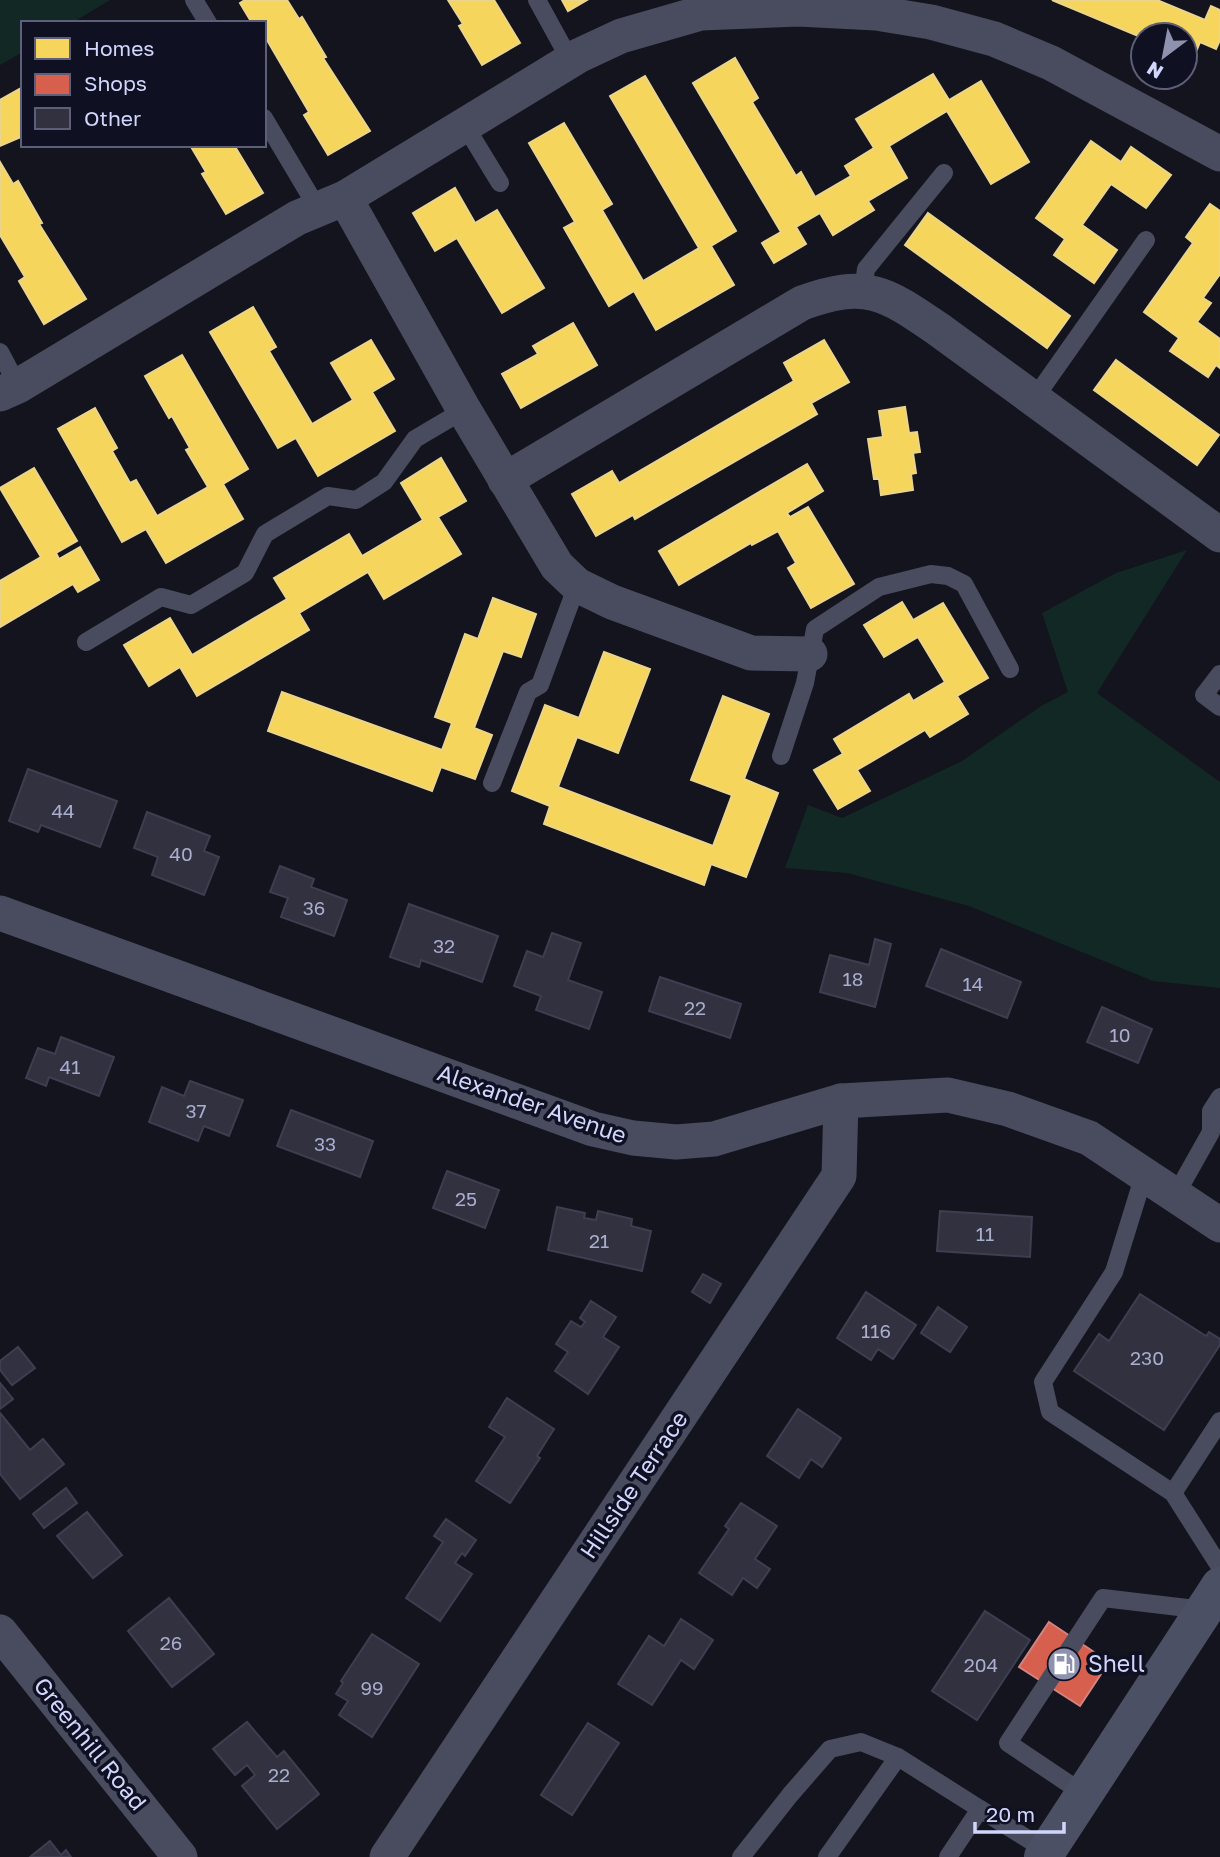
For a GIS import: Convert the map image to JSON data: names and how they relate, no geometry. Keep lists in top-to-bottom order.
{
  "streets": {
    "street": ["Alexander Avenue", "Hillside Terrace", "Greenhill Road"]
  },
  "crossings": [
    ["Alexander Avenue", "Hillside Terrace"]
  ],
  "places": {
    "fuel station": ["Shell"]
  },
  "house_numbers": [
    "44",
    "40",
    "36",
    "32",
    "18",
    "14",
    "22",
    "10",
    "41",
    "37",
    "33",
    "25",
    "11",
    "21",
    "116",
    "230",
    "26",
    "204",
    "99",
    "22"
  ],
  "legend": ["Homes", "Shops", "Other"],
  "scale_bar": "20 m",
  "north": "bottom left"
}
